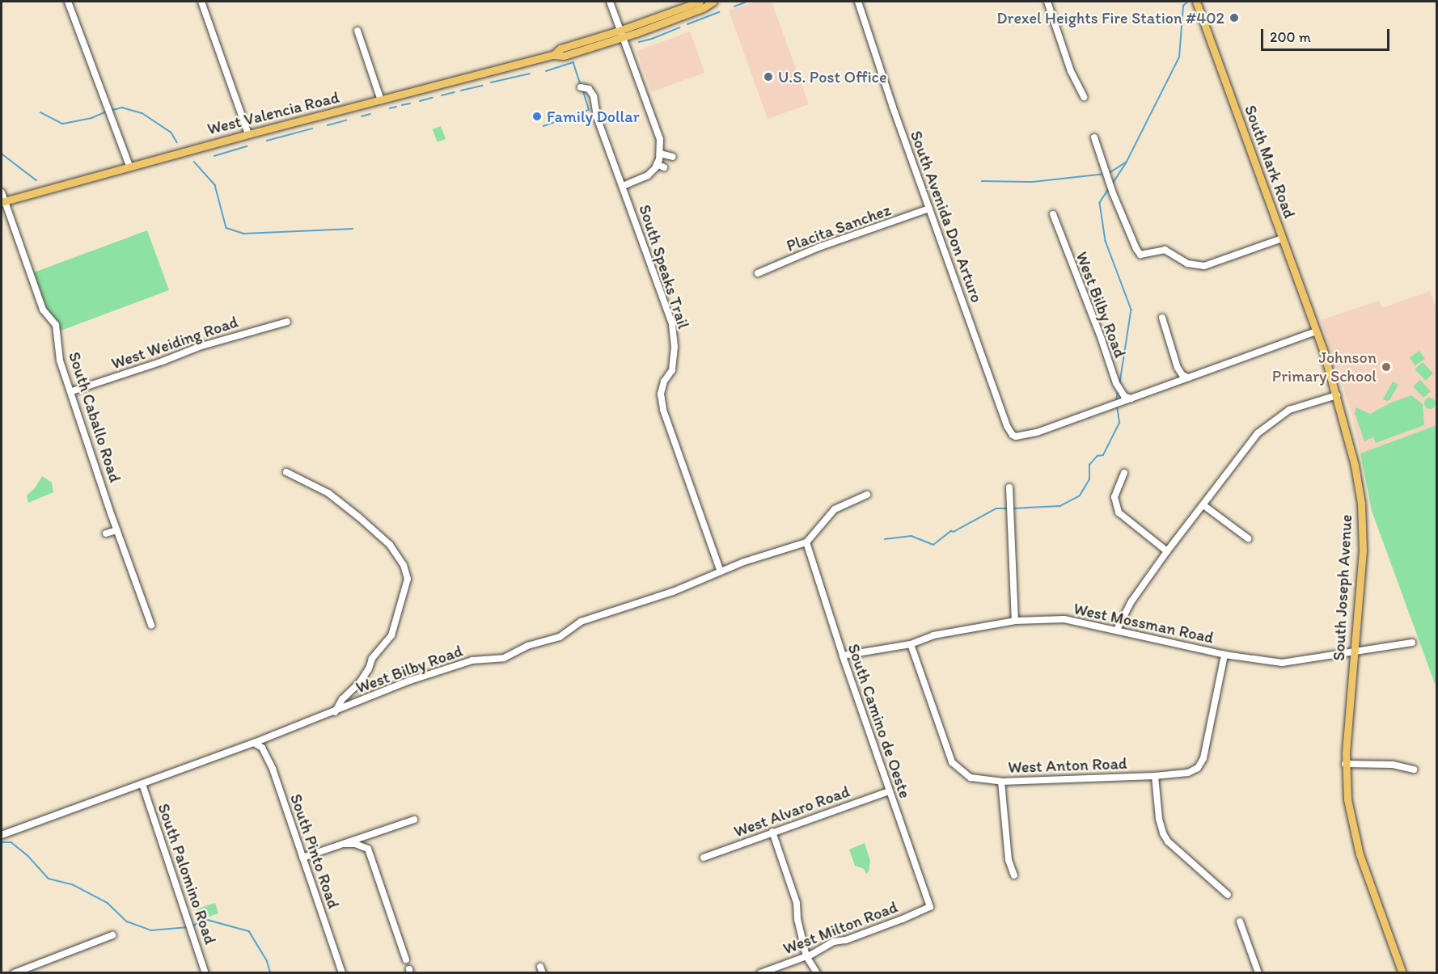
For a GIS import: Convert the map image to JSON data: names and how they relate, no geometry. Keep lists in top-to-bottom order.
{
  "streets": {
    "main road": ["West Valencia Road", "South Mark Road", "South Joseph Avenue"],
    "street": [
      "South Avenida Don Arturo",
      "Placita Sanchez",
      "South Speaks Trail",
      "West Bilby Road",
      "West Weiding Road",
      "South Caballo Road",
      "West Mossman Road",
      "South Camino de Oeste",
      "West Anton Road",
      "West Alvaro Road",
      "South Pinto Road",
      "South Palomino Road",
      "West Milton Road"
    ]
  },
  "crossings": [
    ["West Valencia Road", "South Caballo Road"],
    ["South Mark Road", "South Joseph Avenue"],
    ["South Avenida Don Arturo", "Placita Sanchez"],
    ["South Avenida Don Arturo", "West Bilby Road"],
    ["South Speaks Trail", "West Bilby Road"],
    ["West Bilby Road", "South Camino de Oeste"],
    ["West Bilby Road", "South Pinto Road"],
    ["West Bilby Road", "South Palomino Road"],
    ["West Weiding Road", "South Caballo Road"],
    ["South Joseph Avenue", "West Mossman Road"],
    ["West Mossman Road", "South Camino de Oeste"],
    ["West Mossman Road", "West Anton Road"],
    ["South Camino de Oeste", "West Alvaro Road"],
    ["South Camino de Oeste", "West Milton Road"]
  ],
  "places": [
    "Drexel Heights Fire Station #402",
    "U.S. Post Office",
    "Family Dollar",
    "Johnson Primary School"
  ],
  "scale_bar": "200 m"
}
